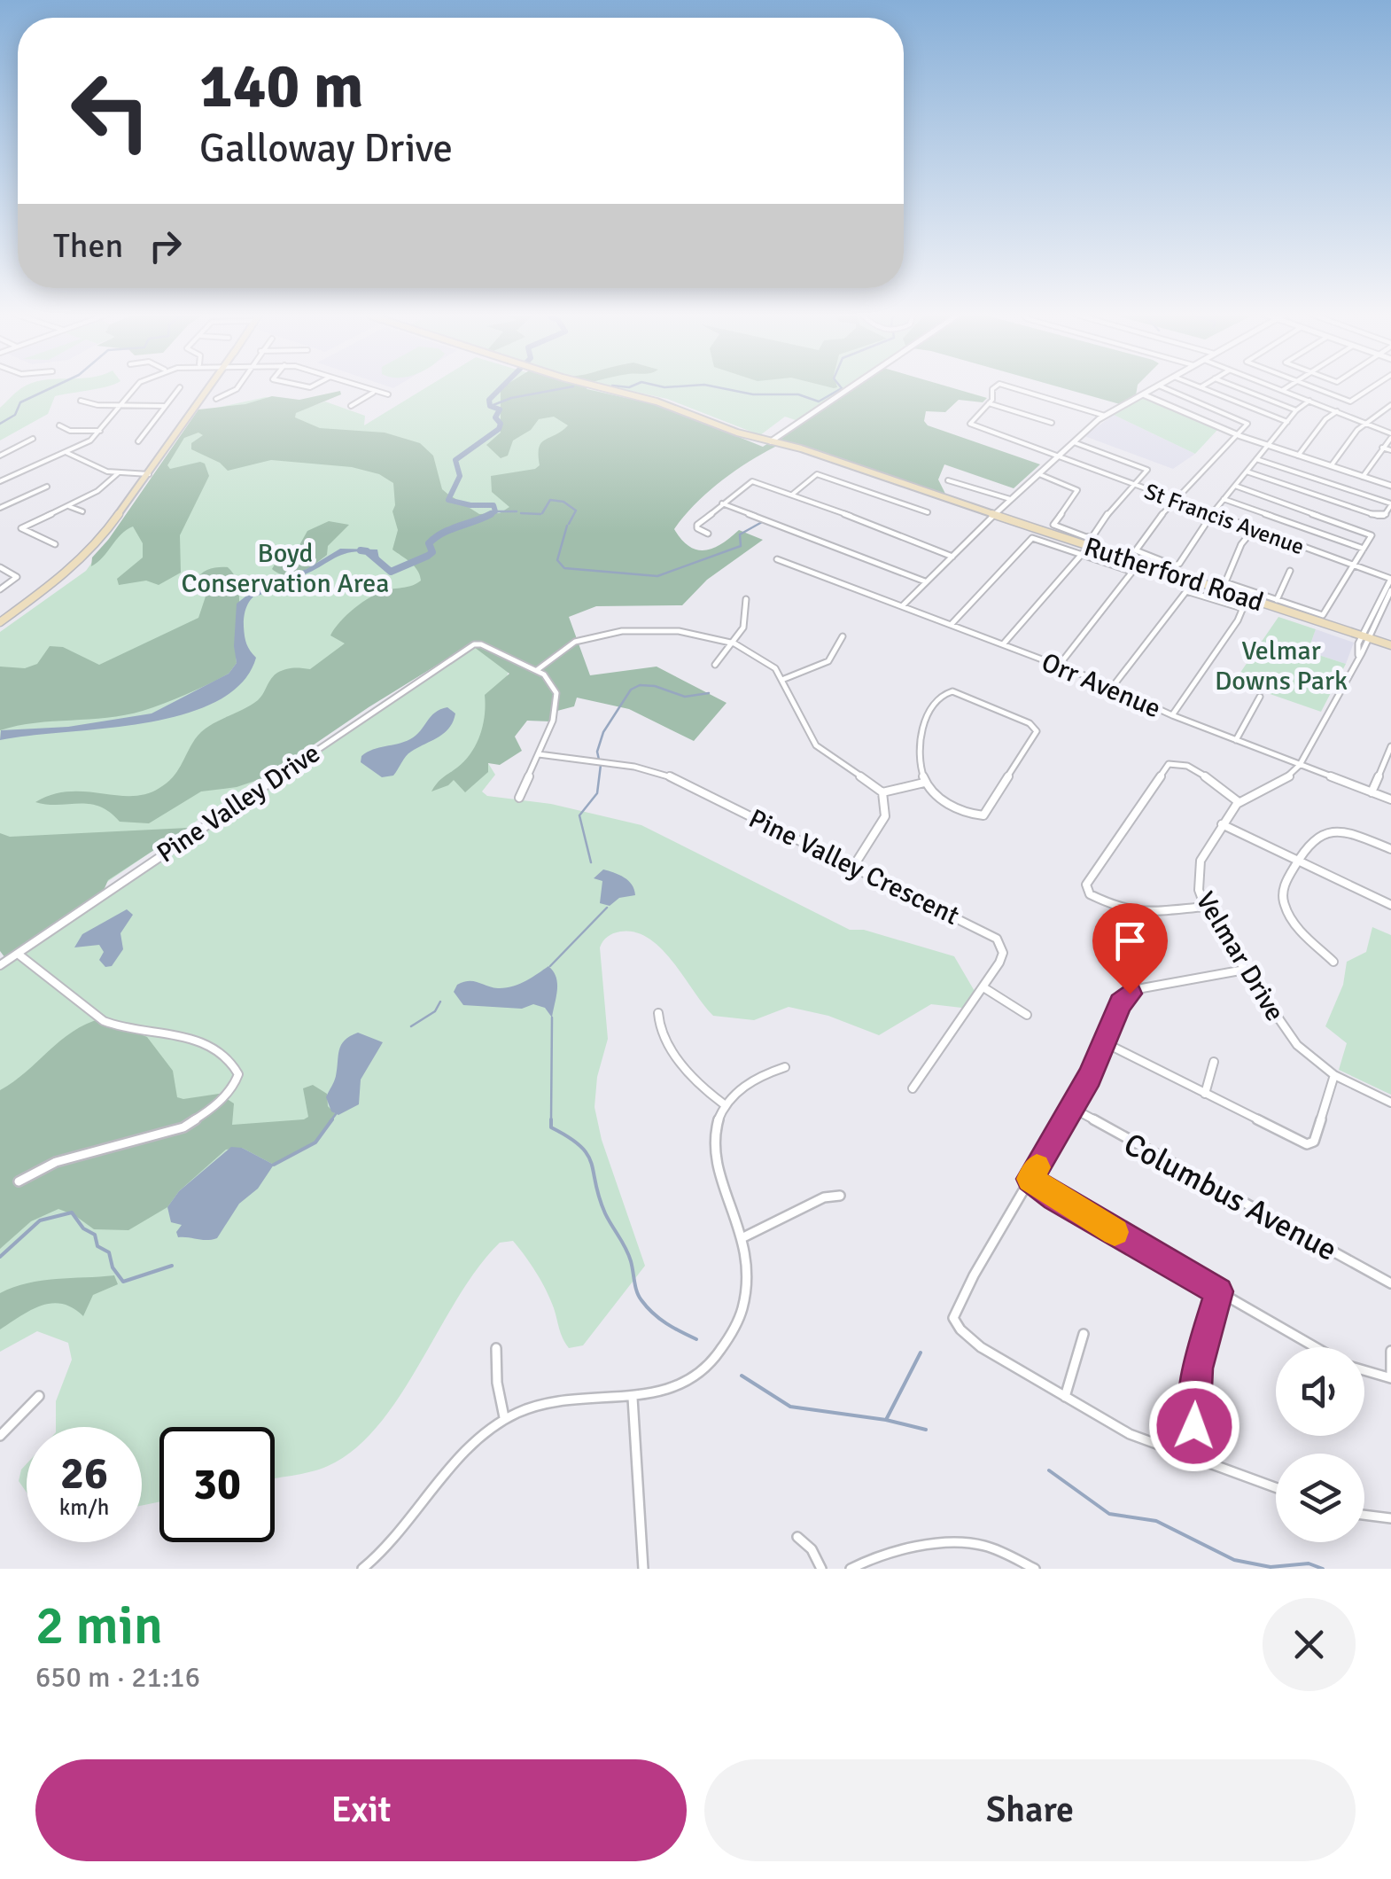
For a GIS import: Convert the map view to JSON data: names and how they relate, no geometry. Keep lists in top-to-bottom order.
{
  "streets": {
    "main road": ["Rutherford Road"],
    "street": [
      "St Francis Avenue",
      "Orr Avenue",
      "Pine Valley Drive",
      "Pine Valley Crescent",
      "Velmar Drive",
      "Columbus Avenue"
    ]
  },
  "crossings": [
    ["Rutherford Road", "Velmar Drive"],
    ["Orr Avenue", "Velmar Drive"]
  ],
  "parks": ["Boyd Conservation Area", "Velmar Downs Park"],
  "page": {
    "turn": ["140 m", "Galloway Drive"],
    "then": "Then",
    "speed": "26 km/h",
    "limit": "30",
    "heading": ["2 min", "650 m · 21:16"],
    "buttons": ["Exit", "Share"]
  }
}
